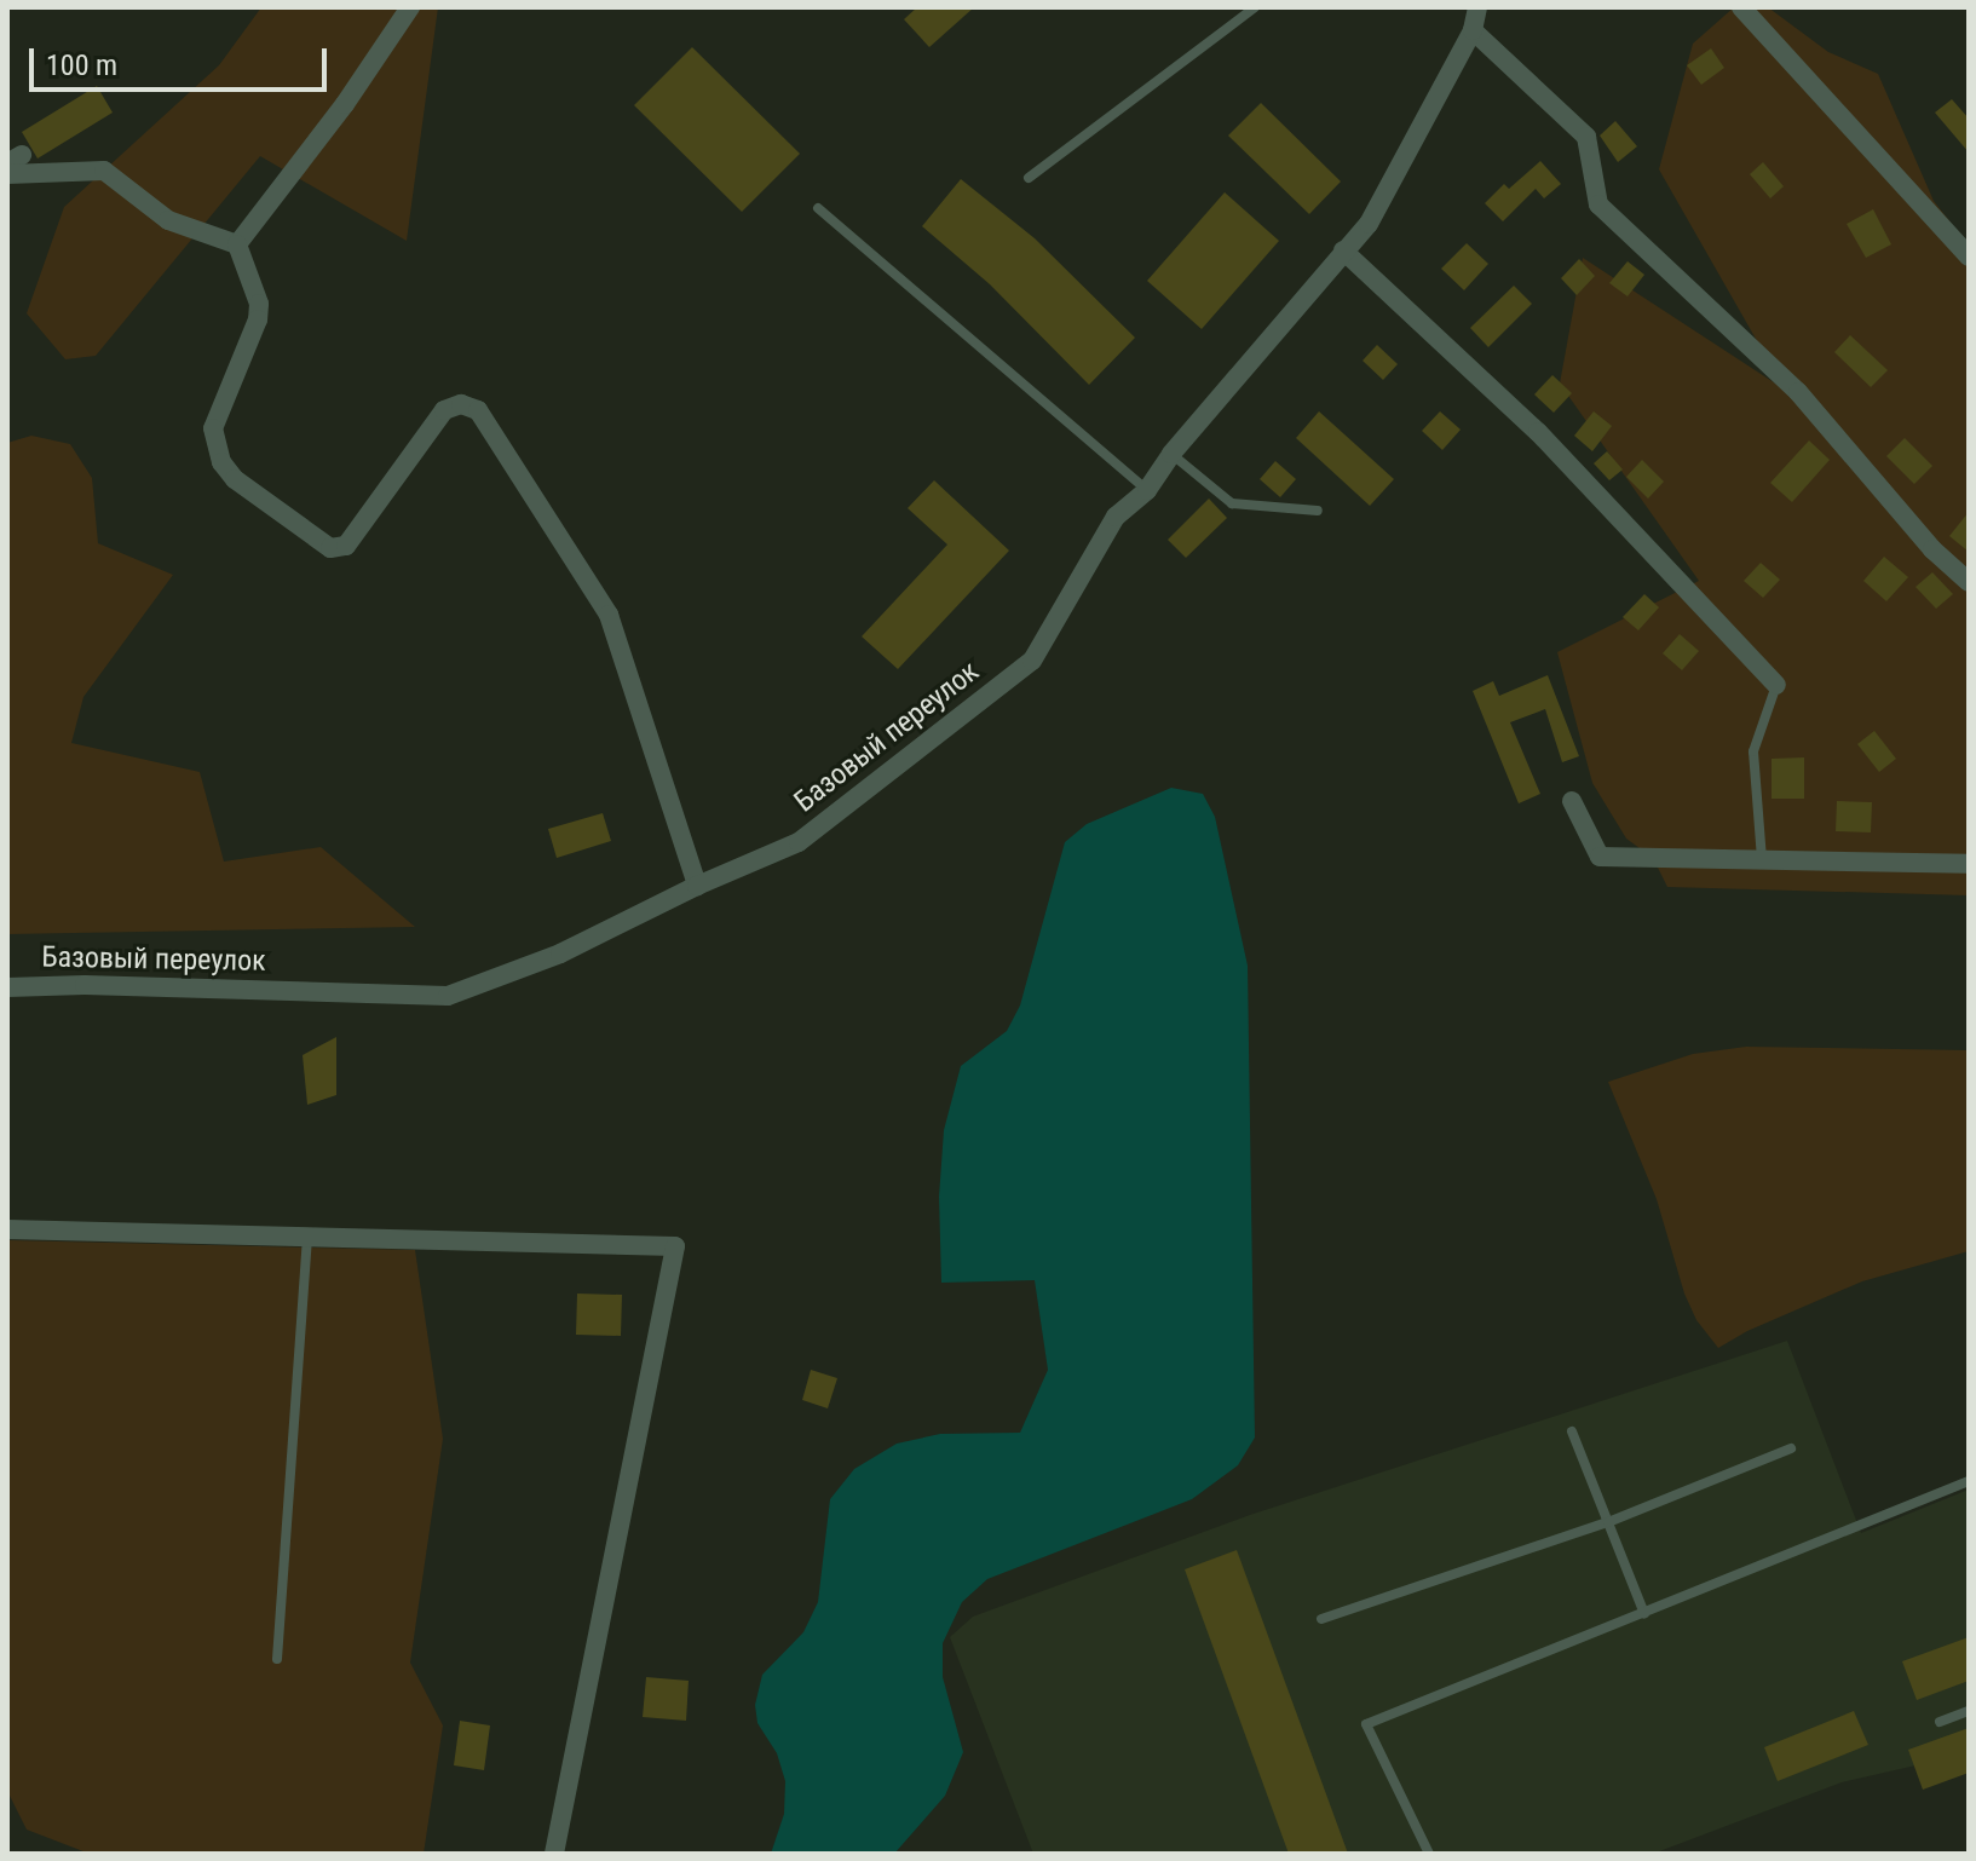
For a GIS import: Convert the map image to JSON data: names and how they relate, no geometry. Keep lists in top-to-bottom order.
{
  "streets": {
    "street": ["Базовый переулок"]
  },
  "scale_bar": "100 m"
}
